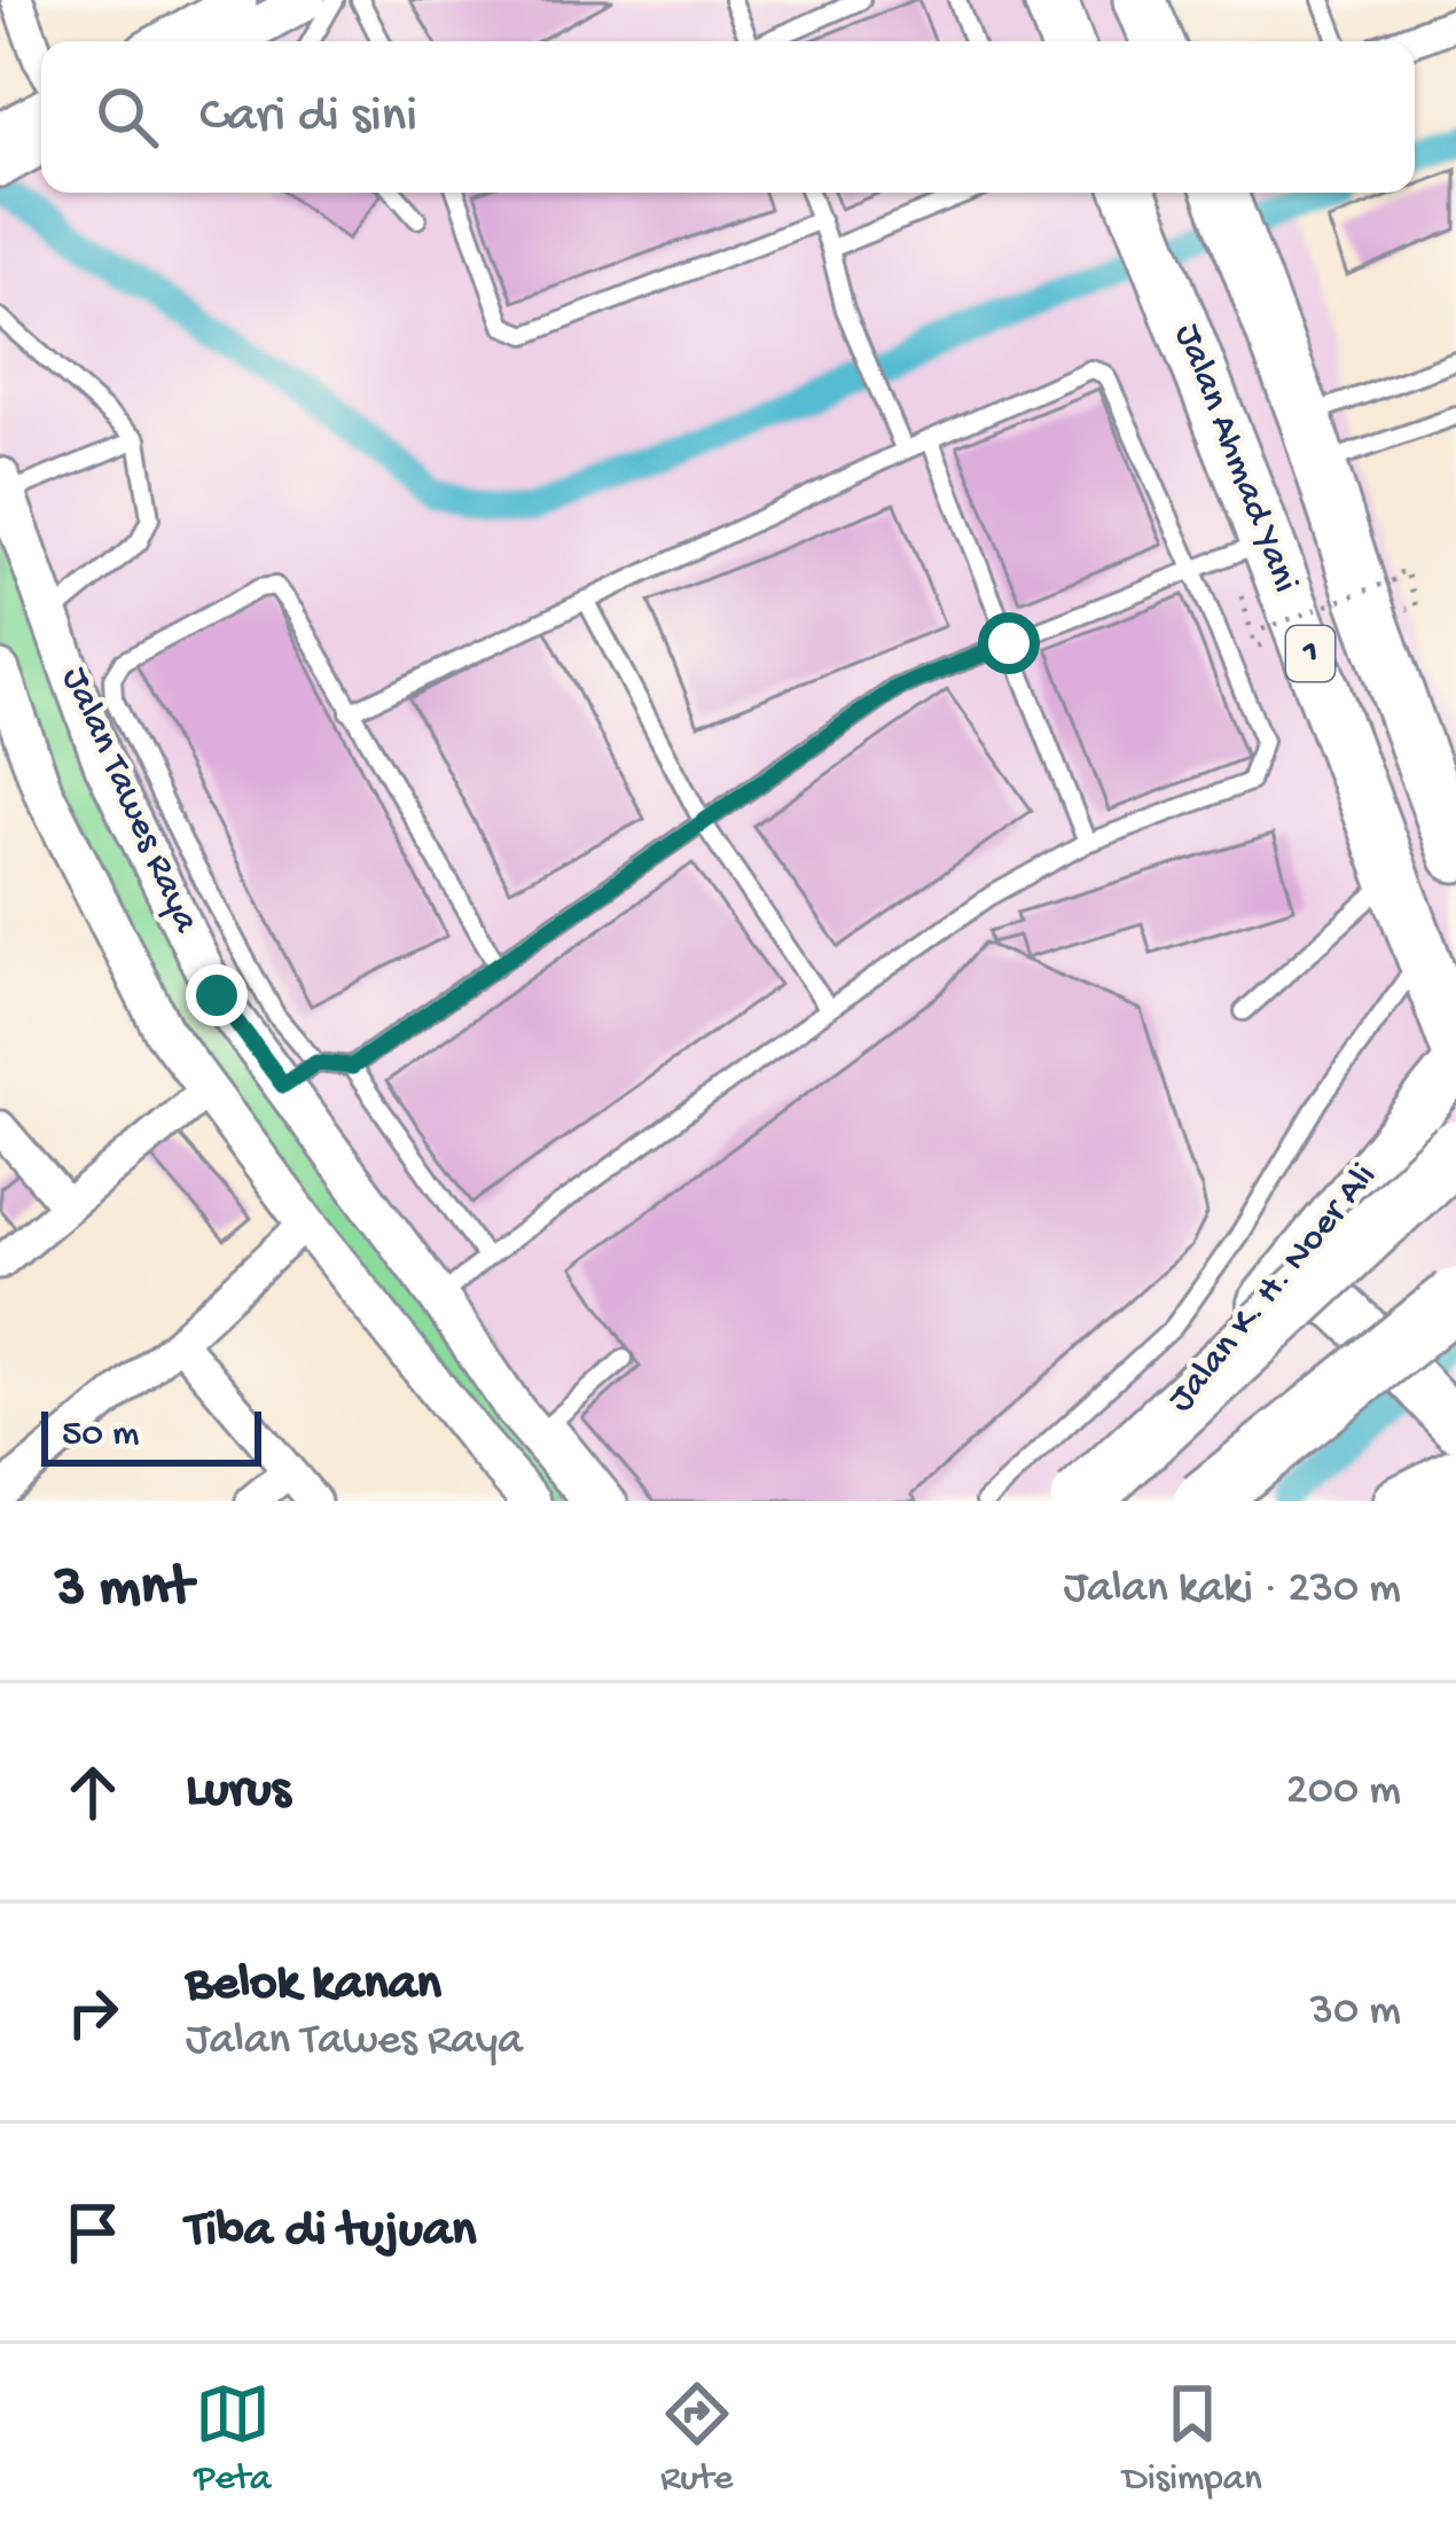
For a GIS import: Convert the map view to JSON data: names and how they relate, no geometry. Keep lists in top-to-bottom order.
{
  "streets": {
    "highway": ["Jalan Ahmad Yani", "1"],
    "main road": ["Jalan K. H. Noer Ali"],
    "street": ["Jalan Tawes Raya"]
  },
  "scale_bar": "50 m",
  "page": {
    "search": "Cari di sini",
    "scale": "50 m",
    "heading": ["3 mnt", "Jalan kaki · 230 m"],
    "list": [
      ["Lurus", "200 m"],
      ["Belok kanan", "Jalan Tawes Raya", "30 m"],
      "Tiba di tujuan"
    ],
    "nav": ["Peta", "Rute", "Disimpan"]
  }
}
